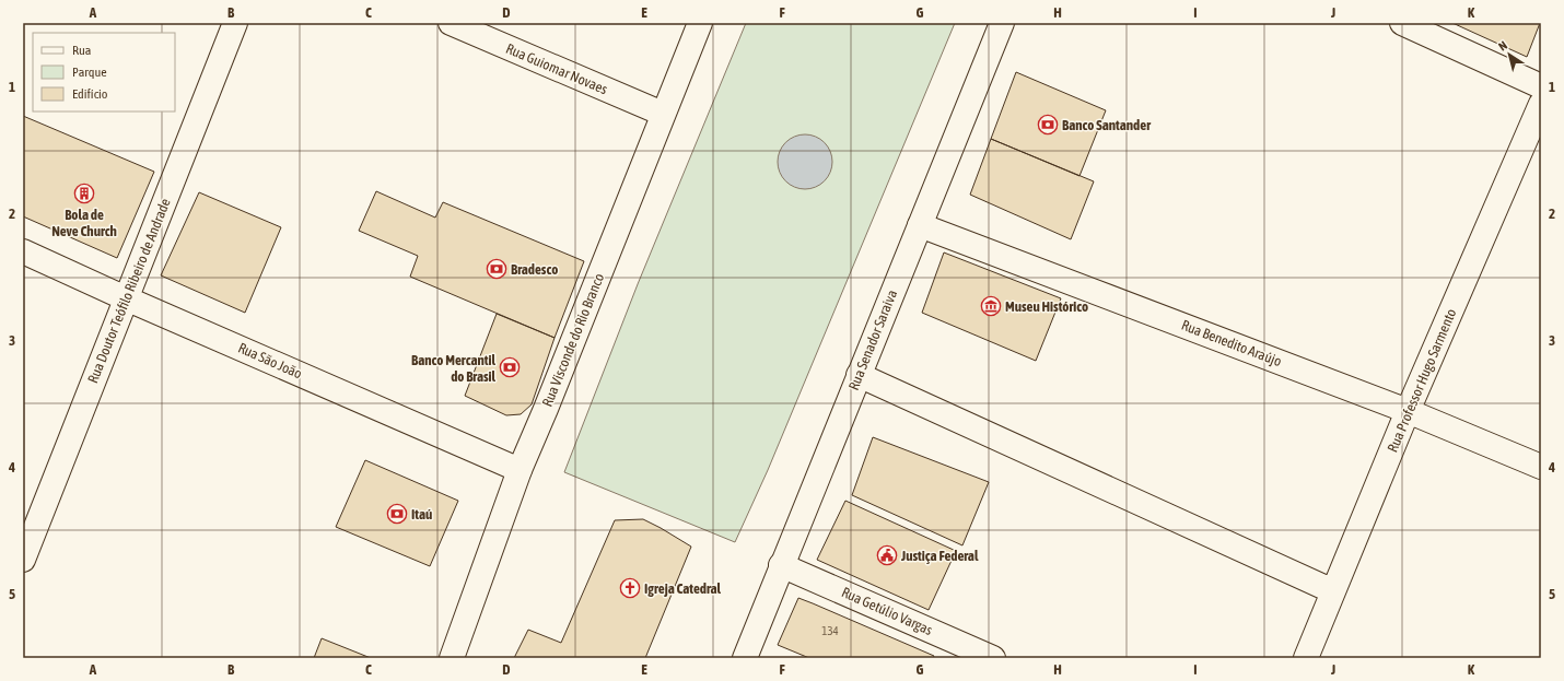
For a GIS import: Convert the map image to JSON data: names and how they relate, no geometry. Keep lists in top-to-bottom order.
{
  "streets": {
    "street": [
      "Rua Guiomar Novaes",
      "Rua Doutor Teófilo Ribeiro de Andrade",
      "Rua Visconde do Rio Branco",
      "Rua Senador Saraiva",
      "Rua Benedito Araújo",
      "Rua São João",
      "Rua Professor Hugo Sarmento",
      "Rua Getúlio Vargas"
    ]
  },
  "crossings": [
    ["Rua Guiomar Novaes", "Rua Visconde do Rio Branco"],
    ["Rua Doutor Teófilo Ribeiro de Andrade", "Rua São João"],
    ["Rua Visconde do Rio Branco", "Rua São João"],
    ["Rua Senador Saraiva", "Rua Benedito Araújo"],
    ["Rua Senador Saraiva", "Rua Getúlio Vargas"],
    ["Rua Benedito Araújo", "Rua Professor Hugo Sarmento"]
  ],
  "places": {
    "bank": [
      "Banco Santander",
      "Bradesco",
      "Banco Mercantil do Brasil",
      "Itaú"
    ],
    "building": ["Bola de Neve Church"],
    "museum": ["Museu Histórico"],
    "public building": ["Justiça Federal"],
    "church": ["Igreja Catedral"]
  },
  "house_numbers": ["134"],
  "legend": ["Rua", "Parque", "Edifício"],
  "north": "top left",
  "grid": {
    "columns": [
      "A",
      "B",
      "C",
      "D",
      "E",
      "F",
      "G",
      "H",
      "I",
      "J",
      "K"
    ],
    "rows": [
      "1",
      "2",
      "3",
      "4",
      "5"
    ]
  }
}
